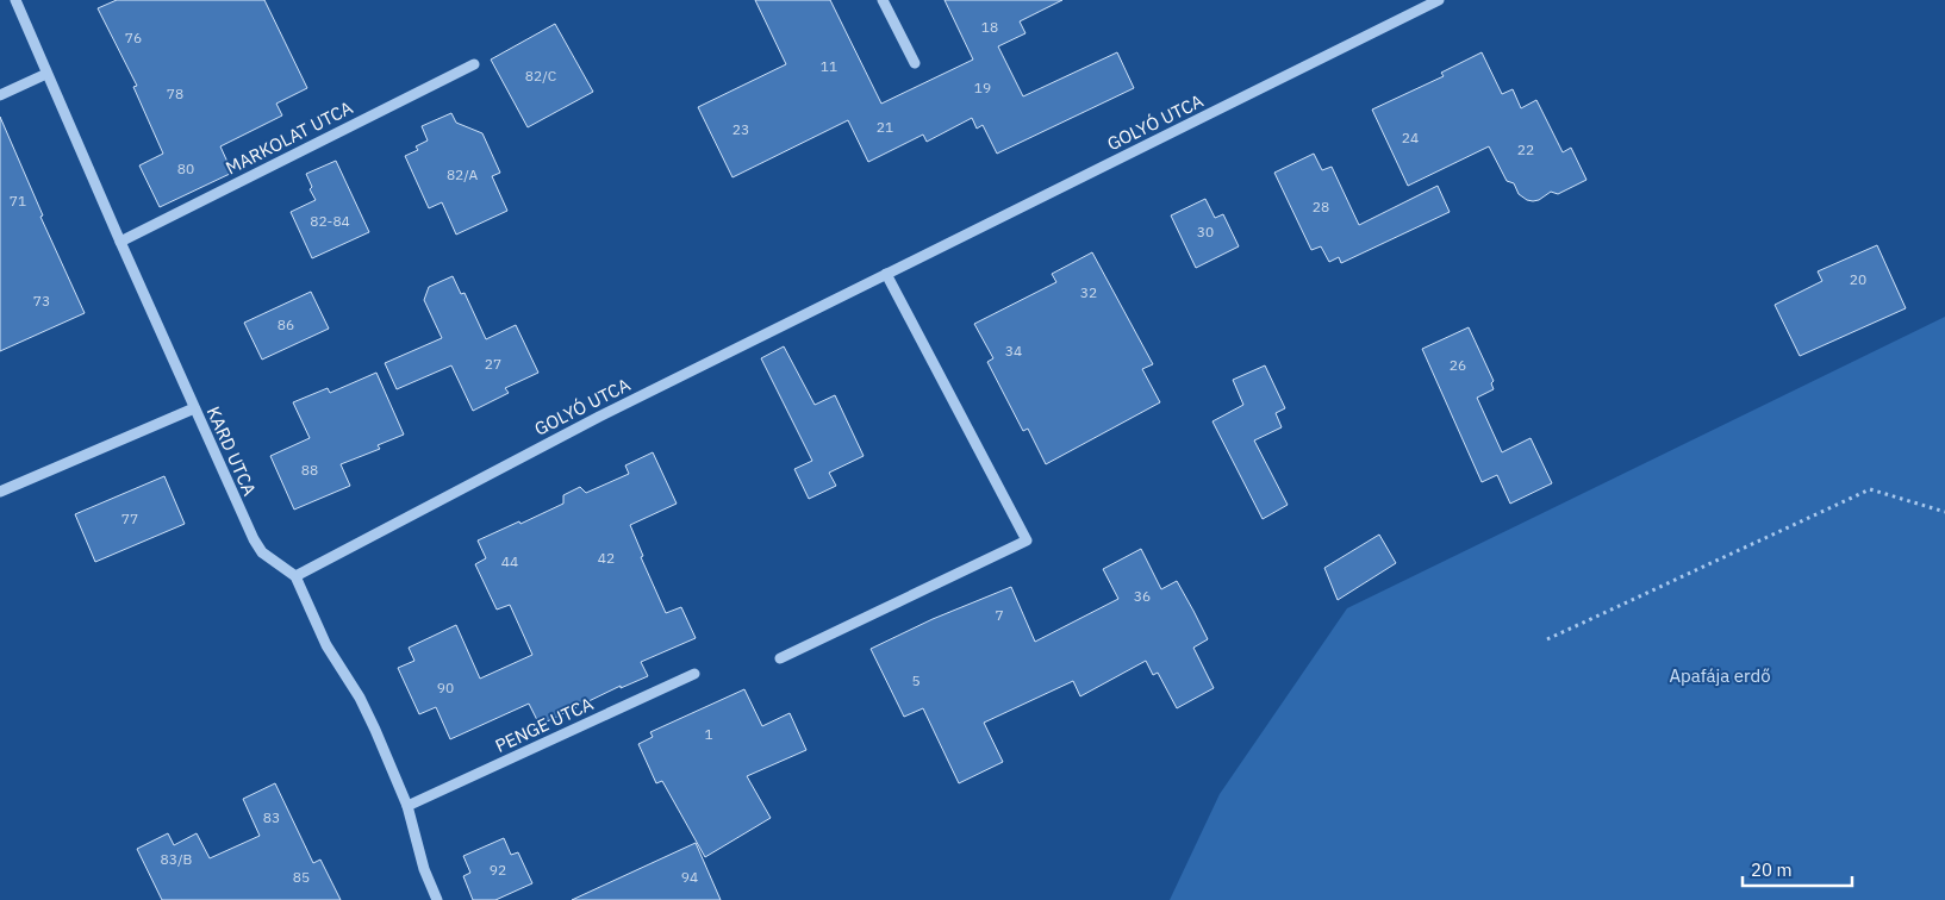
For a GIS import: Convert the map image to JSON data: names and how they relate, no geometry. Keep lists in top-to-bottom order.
{
  "streets": {
    "street": [
      "GOLYÓ UTCA",
      "MARKOLAT UTCA",
      "KARD UTCA",
      "PENGE UTCA"
    ]
  },
  "crossings": [
    ["GOLYÓ UTCA", "KARD UTCA"],
    ["MARKOLAT UTCA", "KARD UTCA"]
  ],
  "parks": ["Apafája erdő"],
  "house_numbers": [
    "18",
    "76",
    "11",
    "82/C",
    "19",
    "78",
    "21",
    "23",
    "24",
    "22",
    "80",
    "82/A",
    "71",
    "28",
    "82-84",
    "30",
    "20",
    "32",
    "73",
    "86",
    "34",
    "27",
    "26",
    "88",
    "77",
    "42",
    "44",
    "36",
    "7",
    "5",
    "90",
    "1",
    "83",
    "83/B",
    "92",
    "85",
    "94"
  ],
  "scale_bar": "20 m"
}
